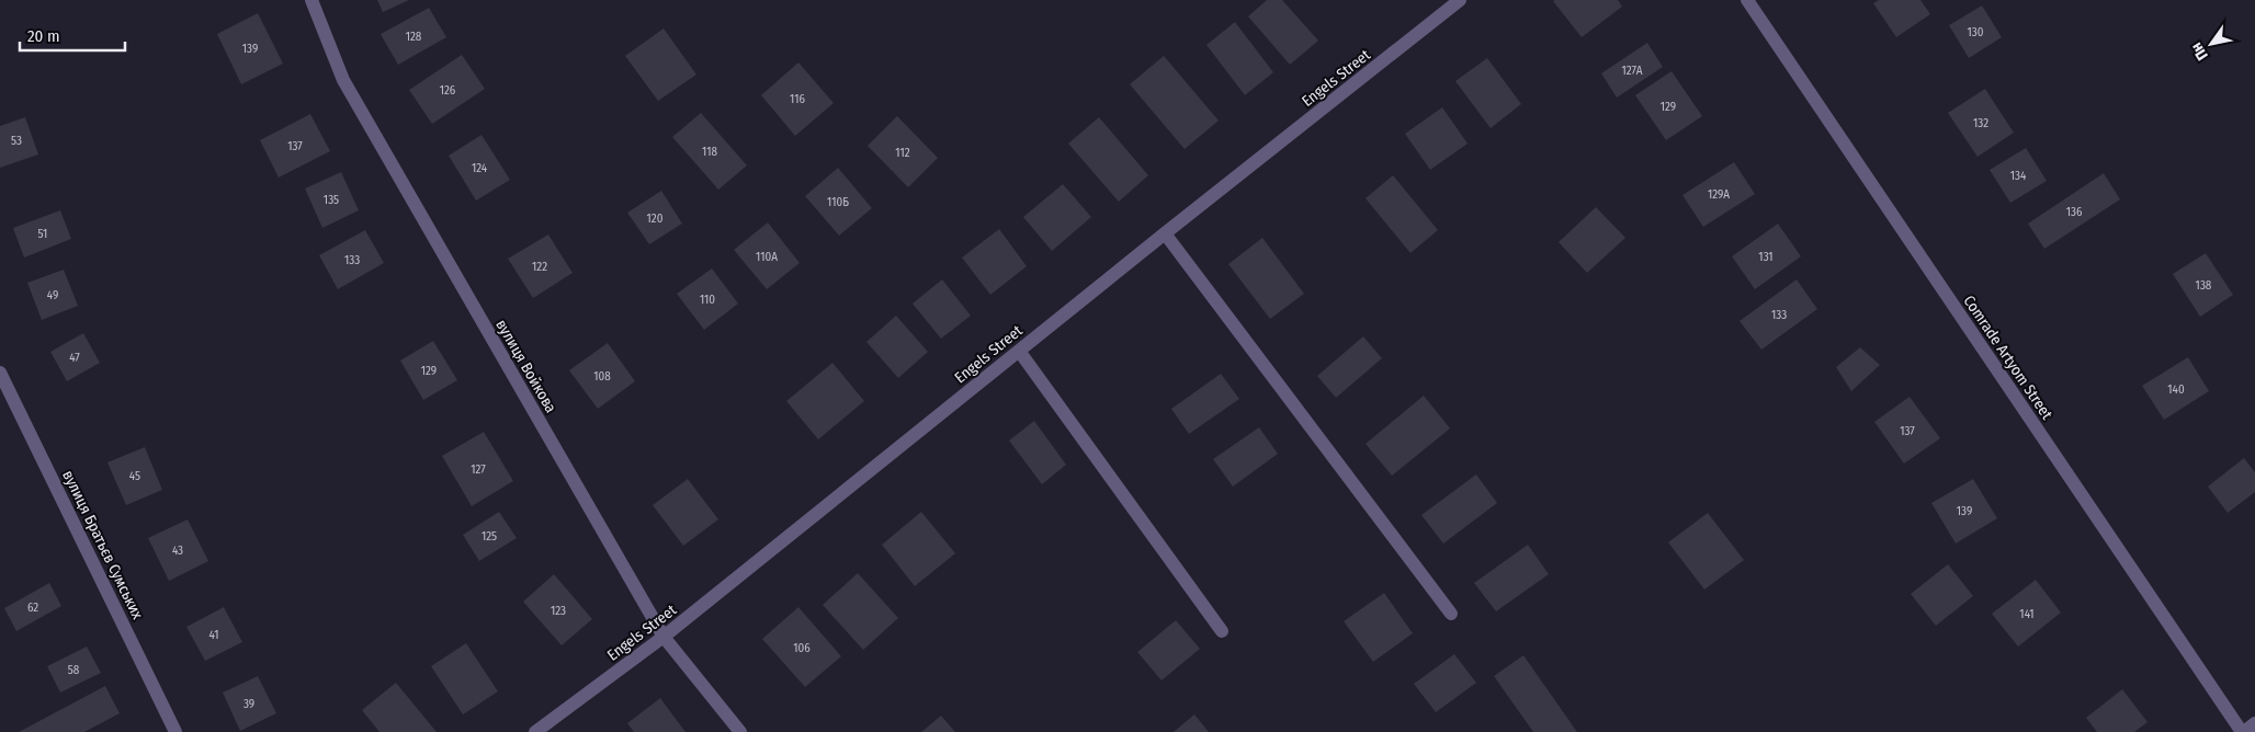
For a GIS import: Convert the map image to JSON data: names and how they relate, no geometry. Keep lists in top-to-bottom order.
{
  "streets": {
    "street": [
      "Engels Street",
      "Comrade Artyom Street",
      "вулиця Войкова",
      "вулиця Братьєв Сумських"
    ]
  },
  "crossings": [
    ["Engels Street", "вулиця Войкова"]
  ],
  "house_numbers": [
    "130",
    "128",
    "139",
    "127А",
    "126",
    "116",
    "129",
    "132",
    "53",
    "137",
    "118",
    "112",
    "124",
    "134",
    "129А",
    "135",
    "110Б",
    "136",
    "120",
    "51",
    "110А",
    "131",
    "133",
    "122",
    "138",
    "49",
    "110",
    "133",
    "47",
    "129",
    "108",
    "140",
    "137",
    "127",
    "45",
    "139",
    "125",
    "43",
    "62",
    "123",
    "141",
    "41",
    "106",
    "58",
    "39"
  ],
  "scale_bar": "20 m",
  "north": "bottom left"
}
